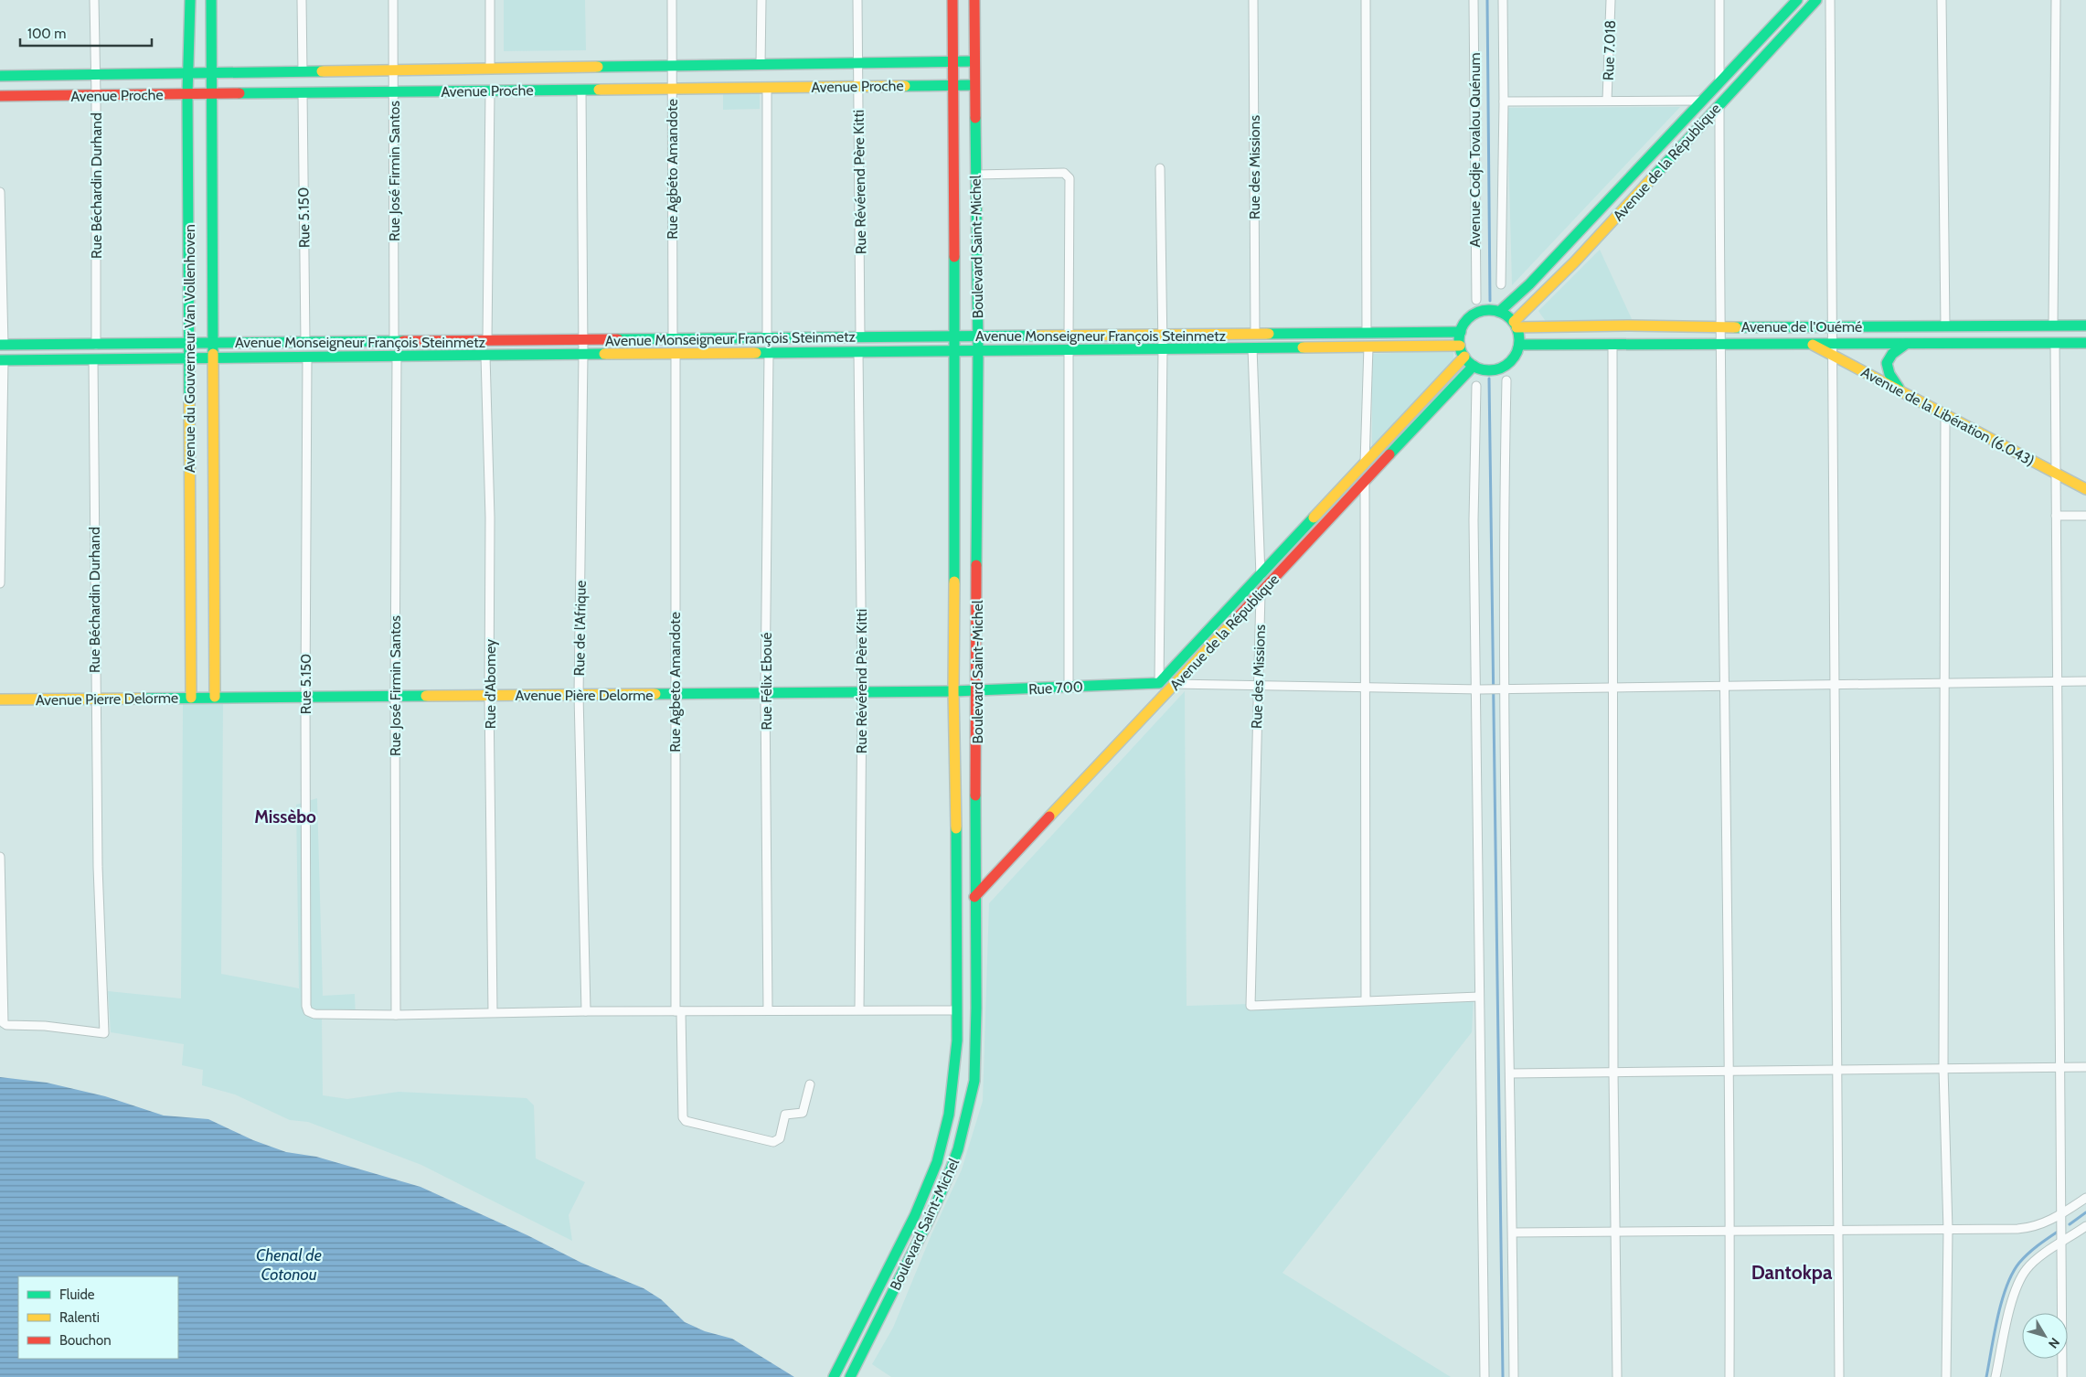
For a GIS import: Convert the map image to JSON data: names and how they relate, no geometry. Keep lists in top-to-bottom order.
{
  "streets": {
    "main road": [
      "Avenue Proche",
      "Avenue de la République",
      "Boulevard Saint-Michel",
      "Avenue de l'Ouémé",
      "Avenue Monseigneur François Steinmetz",
      "Avenue du Gouverneur Van Vollenhoven",
      "Avenue de la Libération (6.043)",
      "Rue 700",
      "Avenue Pière Delorme",
      "Avenue Pierre Delorme"
    ],
    "street": [
      "Rue 7.018",
      "Avenue Codje Tovalou Quénum",
      "Rue des Missions",
      "Rue Agbéto Amandote",
      "Rue José Firmin Santos",
      "Rue Révérend Père Kitti",
      "Rue Béchardin Durhand",
      "Rue 5.150",
      "Rue de l'Afrique",
      "Rue Félix Eboué",
      "Rue Agbeto Amandote",
      "Rue d'Abomey"
    ]
  },
  "crossings": [
    ["Avenue Proche", "Rue Agbéto Amandote"],
    ["Avenue Proche", "Rue José Firmin Santos"],
    ["Avenue Proche", "Rue Révérend Père Kitti"],
    ["Avenue Proche", "Rue Béchardin Durhand"],
    ["Avenue Proche", "Rue 5.150"],
    ["Avenue Proche", "Boulevard Saint-Michel"],
    ["Avenue Proche", "Avenue du Gouverneur Van Vollenhoven"],
    ["Avenue Proche", "Rue de l'Afrique"],
    ["Avenue de la République", "Rue des Missions"],
    ["Avenue de la République", "Boulevard Saint-Michel"],
    ["Avenue de la République", "Avenue de l'Ouémé"],
    ["Avenue de la République", "Avenue Monseigneur François Steinmetz"],
    ["Avenue de la République", "Rue 700"],
    ["Rue des Missions", "Avenue Monseigneur François Steinmetz"],
    ["Rue Agbéto Amandote", "Avenue Monseigneur François Steinmetz"],
    ["Rue José Firmin Santos", "Rue 5.150"],
    ["Rue José Firmin Santos", "Avenue Monseigneur François Steinmetz"],
    ["Rue José Firmin Santos", "Avenue Pière Delorme"],
    ["Rue Révérend Père Kitti", "Avenue Monseigneur François Steinmetz"],
    ["Rue Révérend Père Kitti", "Avenue Pière Delorme"],
    ["Rue Béchardin Durhand", "Avenue Monseigneur François Steinmetz"],
    ["Rue Béchardin Durhand", "Avenue Pierre Delorme"],
    ["Rue 5.150", "Avenue Monseigneur François Steinmetz"],
    ["Rue 5.150", "Avenue Pière Delorme"],
    ["Boulevard Saint-Michel", "Avenue Monseigneur François Steinmetz"],
    ["Boulevard Saint-Michel", "Rue 700"],
    ["Boulevard Saint-Michel", "Avenue Pière Delorme"],
    ["Avenue de l'Ouémé", "Avenue Monseigneur François Steinmetz"],
    ["Avenue de l'Ouémé", "Avenue de la Libération (6.043)"],
    ["Avenue Monseigneur François Steinmetz", "Avenue du Gouverneur Van Vollenhoven"],
    ["Avenue Monseigneur François Steinmetz", "Rue de l'Afrique"],
    ["Avenue Monseigneur François Steinmetz", "Rue Félix Eboué"],
    ["Avenue Monseigneur François Steinmetz", "Rue Agbeto Amandote"],
    ["Avenue Monseigneur François Steinmetz", "Rue d'Abomey"],
    ["Avenue du Gouverneur Van Vollenhoven", "Avenue Pière Delorme"],
    ["Avenue du Gouverneur Van Vollenhoven", "Avenue Pierre Delorme"],
    ["Rue de l'Afrique", "Avenue Pière Delorme"],
    ["Rue Félix Eboué", "Avenue Pière Delorme"],
    ["Rue Agbeto Amandote", "Avenue Pière Delorme"],
    ["Rue d'Abomey", "Avenue Pière Delorme"],
    ["Rue 700", "Avenue Pière Delorme"],
    ["Avenue Pière Delorme", "Avenue Pierre Delorme"]
  ],
  "districts": ["Missèbo", "Dantokpa"],
  "water": ["Chenal de Cotonou"],
  "legend": ["Fluide", "Ralenti", "Bouchon"],
  "scale_bar": "100 m",
  "north": "bottom right"
}
